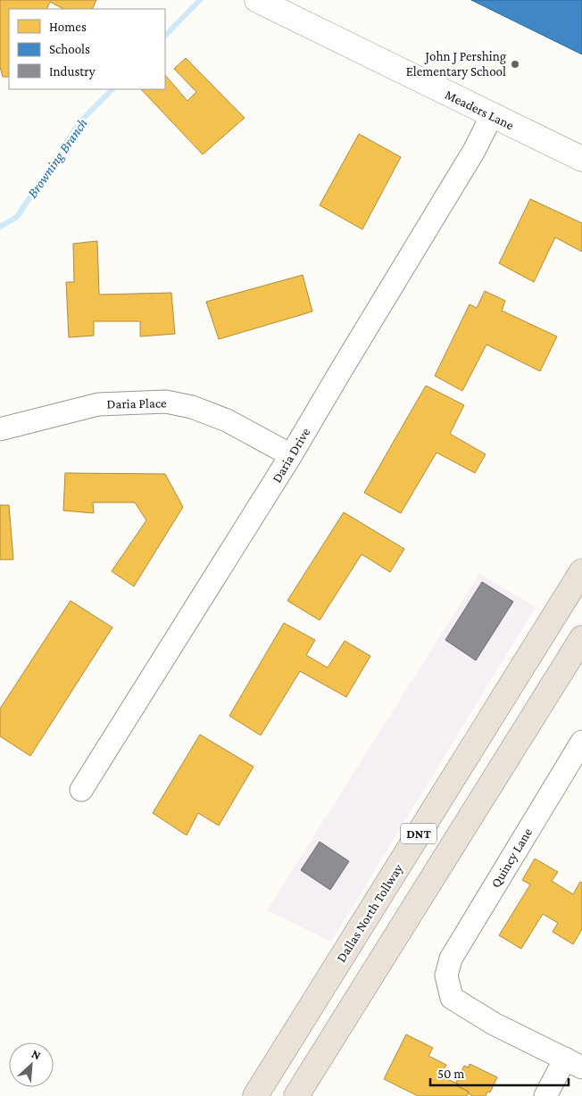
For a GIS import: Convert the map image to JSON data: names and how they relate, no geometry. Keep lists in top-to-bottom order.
{
  "streets": {
    "highway": ["DNT", "Dallas North Tollway"],
    "street": [
      "Meaders Lane",
      "Daria Place",
      "Daria Drive",
      "Quincy Lane"
    ]
  },
  "crossings": [
    ["Meaders Lane", "Daria Drive"],
    ["Daria Place", "Daria Drive"]
  ],
  "water": ["Browning Branch"],
  "places": ["John J Pershing Elementary School"],
  "legend": ["Homes", "Schools", "Industry"],
  "scale_bar": "50 m",
  "north": "top right"
}
